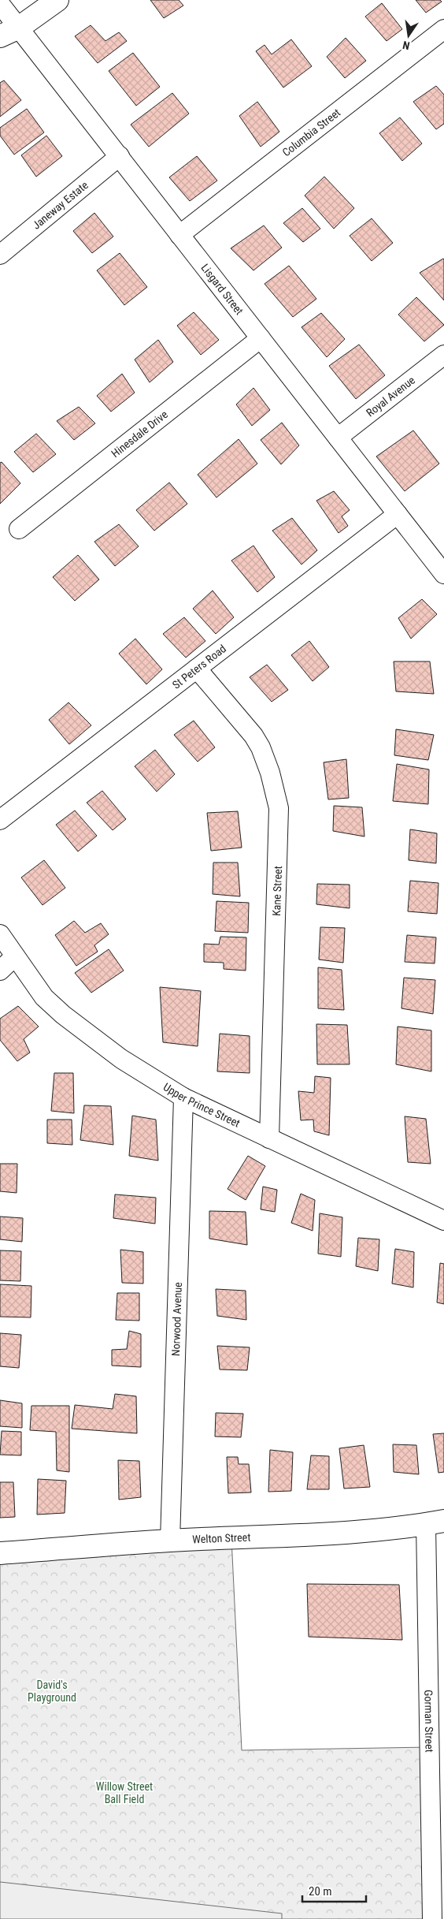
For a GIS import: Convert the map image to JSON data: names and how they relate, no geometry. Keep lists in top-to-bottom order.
{
  "streets": {
    "main road": ["Welton Street"],
    "street": [
      "Columbia Street",
      "Janeway Estate",
      "Lisgard Street",
      "Royal Avenue",
      "Hinesdale Drive",
      "St Peters Road",
      "Kane Street",
      "Upper Prince Street",
      "Norwood Avenue",
      "Gorman Street"
    ]
  },
  "crossings": [
    ["Columbia Street", "Lisgard Street"],
    ["Janeway Estate", "Lisgard Street"],
    ["Lisgard Street", "Royal Avenue"],
    ["Lisgard Street", "Hinesdale Drive"],
    ["Lisgard Street", "St Peters Road"],
    ["St Peters Road", "Kane Street"],
    ["Kane Street", "Upper Prince Street"],
    ["Upper Prince Street", "Norwood Avenue"],
    ["Norwood Avenue", "Welton Street"],
    ["Welton Street", "Gorman Street"]
  ],
  "parks": ["David's Playground", "Willow Street Ball Field"],
  "scale_bar": "20 m",
  "north": "bottom"
}
